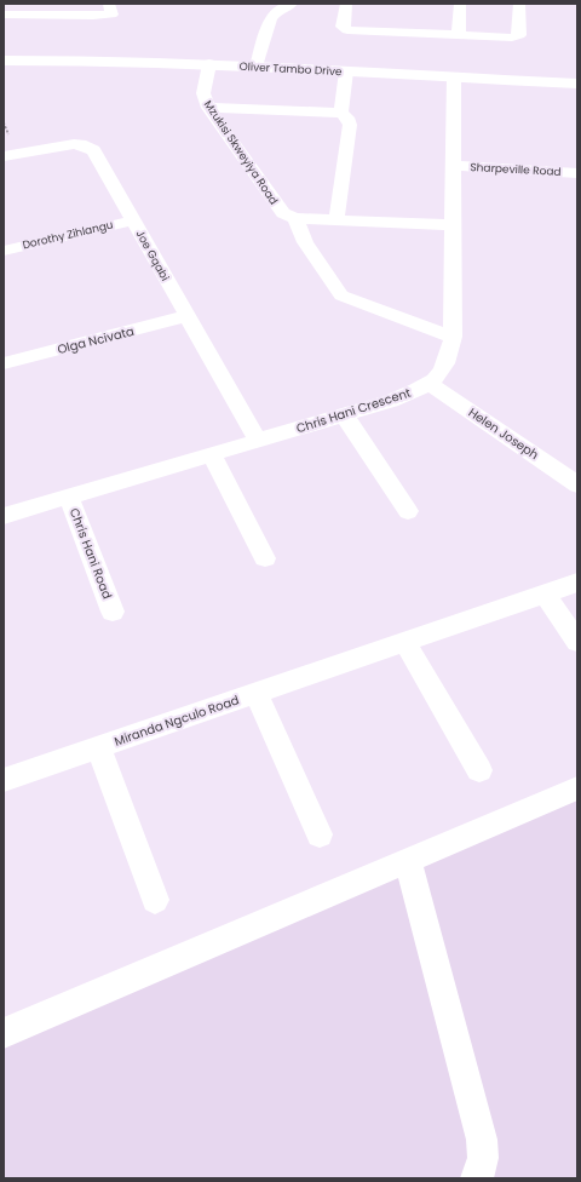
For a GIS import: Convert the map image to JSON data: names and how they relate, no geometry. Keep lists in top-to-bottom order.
{
  "streets": {
    "street": [
      "Oliver Tambo Drive",
      "Mzukisi Skweyiya Road",
      "Sharpeville Road",
      "Dorothy Zihlangu",
      "Joe Gqabi",
      "Olga Ncivata",
      "Chris Hani Crescent",
      "Helen Joseph",
      "Chris Hani Road",
      "Miranda Ngculo Road"
    ]
  },
  "crossings": [
    ["Oliver Tambo Drive", "Mzukisi Skweyiya Road"],
    ["Oliver Tambo Drive", "Chris Hani Crescent"],
    ["Mzukisi Skweyiya Road", "Chris Hani Crescent"],
    ["Sharpeville Road", "Chris Hani Crescent"],
    ["Dorothy Zihlangu", "Joe Gqabi"],
    ["Joe Gqabi", "Olga Ncivata"],
    ["Joe Gqabi", "Chris Hani Crescent"],
    ["Chris Hani Crescent", "Helen Joseph"],
    ["Chris Hani Crescent", "Chris Hani Road"]
  ]
}
